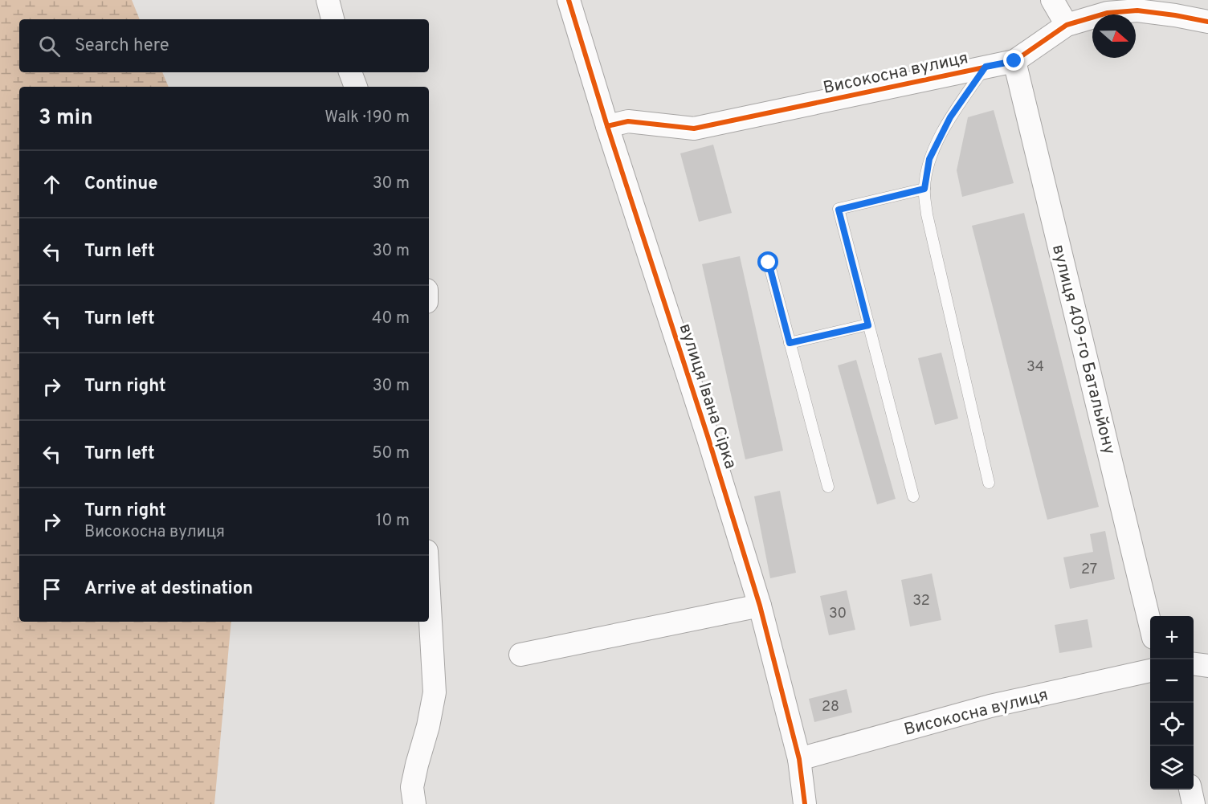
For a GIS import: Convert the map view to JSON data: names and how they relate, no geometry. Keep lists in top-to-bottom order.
{
  "streets": {
    "street": ["Високосна вулиця", "вулиця 409-го Батальйону", "вулиця Івана Сірка"]
  },
  "crossings": [
    ["Високосна вулиця", "вулиця 409-го Батальйону"],
    ["Високосна вулиця", "вулиця Івана Сірка"]
  ],
  "house_numbers": [
    "34",
    "27",
    "32",
    "30",
    "28"
  ],
  "north": "right",
  "page": {
    "search": "Search here",
    "heading": ["3 min", "Walk · 190 m"],
    "list": [
      ["Continue", "30 m"],
      ["Turn left", "30 m"],
      ["Turn left", "40 m"],
      ["Turn right", "30 m"],
      ["Turn left", "50 m"],
      ["Turn right", "Високосна вулиця", "10 m"],
      "Arrive at destination"
    ],
    "map_buttons": ["+", "−"]
  }
}
